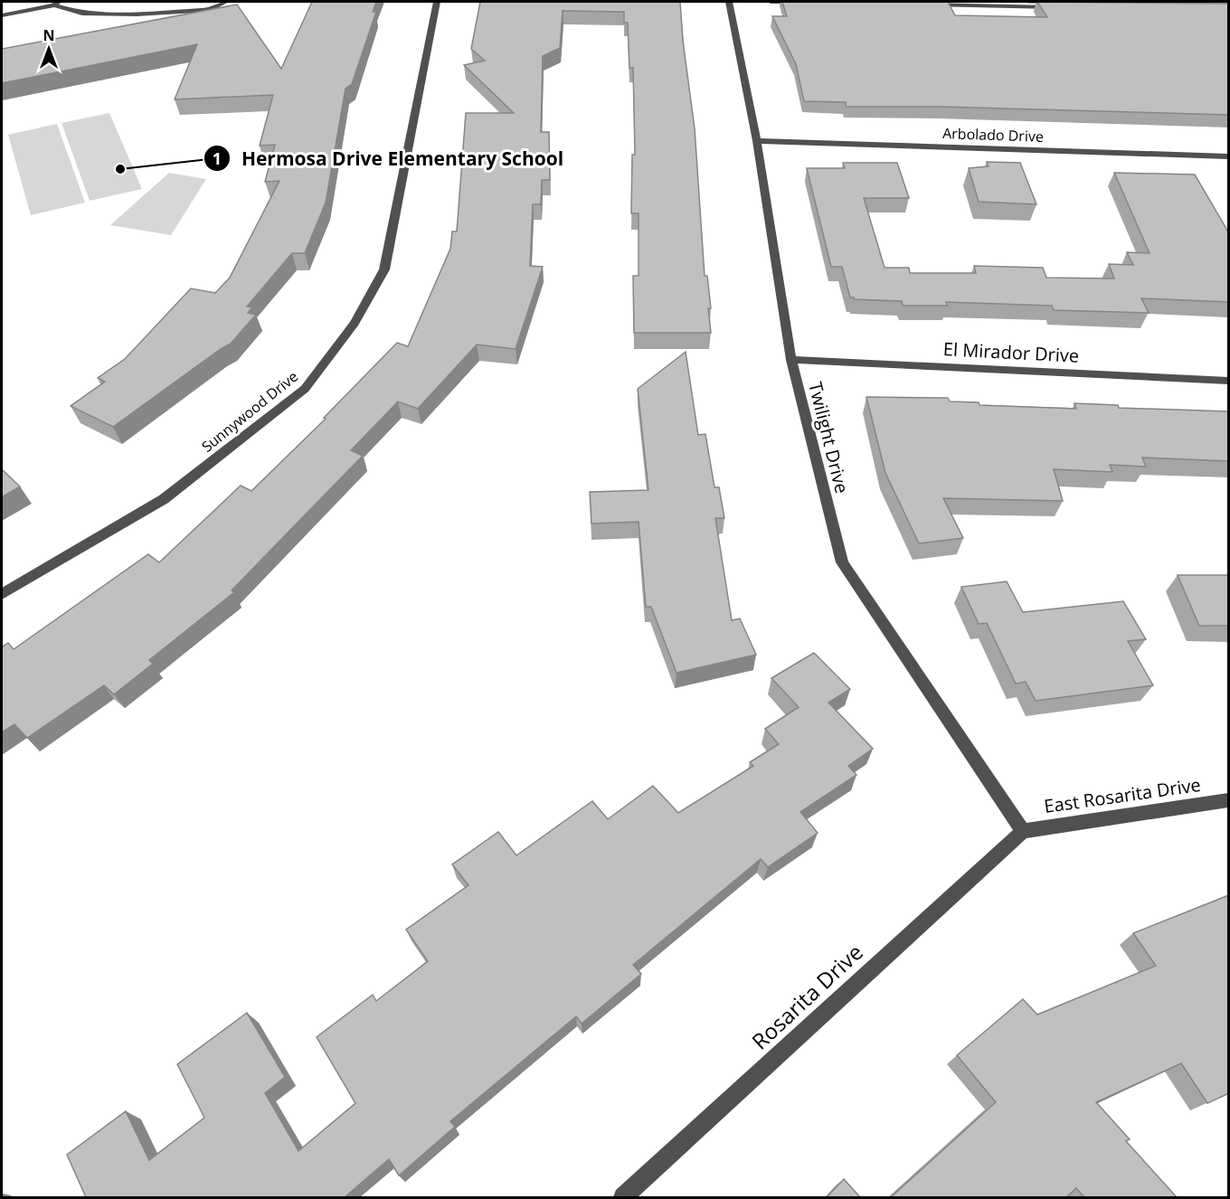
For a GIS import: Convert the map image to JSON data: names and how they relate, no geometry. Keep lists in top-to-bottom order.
{
  "streets": {
    "street": [
      "Arbolado Drive",
      "El Mirador Drive",
      "Sunnywood Drive",
      "Twilight Drive",
      "East Rosarita Drive",
      "Rosarita Drive"
    ]
  },
  "crossings": [
    ["Arbolado Drive", "Twilight Drive"],
    ["El Mirador Drive", "Twilight Drive"],
    ["Twilight Drive", "East Rosarita Drive"],
    ["Twilight Drive", "Rosarita Drive"],
    ["East Rosarita Drive", "Rosarita Drive"]
  ],
  "places": ["Hermosa Drive Elementary School"],
  "north": "top"
}
